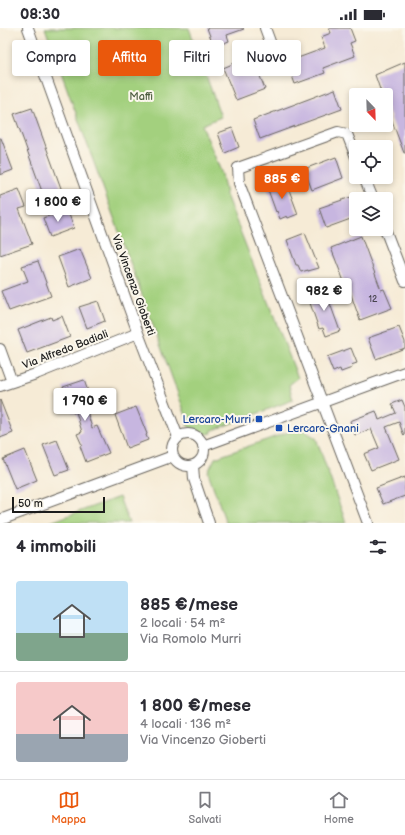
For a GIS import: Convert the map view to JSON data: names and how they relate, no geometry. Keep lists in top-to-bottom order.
{
  "streets": {
    "street": ["Via Vincenzo Gioberti", "Via Alfredo Badiali"]
  },
  "crossings": [
    ["Via Vincenzo Gioberti", "Via Alfredo Badiali"]
  ],
  "parks": ["Maffi"],
  "places": {
    "transit": ["Lercaro-Murri", "Lercaro-Gnani"]
  },
  "house_numbers": ["12"],
  "scale_bar": "50 m",
  "north": "bottom right",
  "page": {
    "status": "08:30",
    "chip": [
      "Compra",
      "Affitta",
      "Filtri",
      "Nuovo"
    ],
    "price": [
      "885 €",
      "1 800 €",
      "982 €",
      "1 790 €"
    ],
    "scale": "50 m",
    "heading": "4 immobili",
    "list": [
      {
        "name": "885 €/mese",
        "note": "2 locali · 54 m² · Via Romolo Murri"
      },
      {
        "name": "1 800 €/mese",
        "note": "4 locali · 136 m² · Via Vincenzo Gioberti"
      }
    ],
    "tabs": ["Mappa", "Salvati", "Home"]
  }
}
